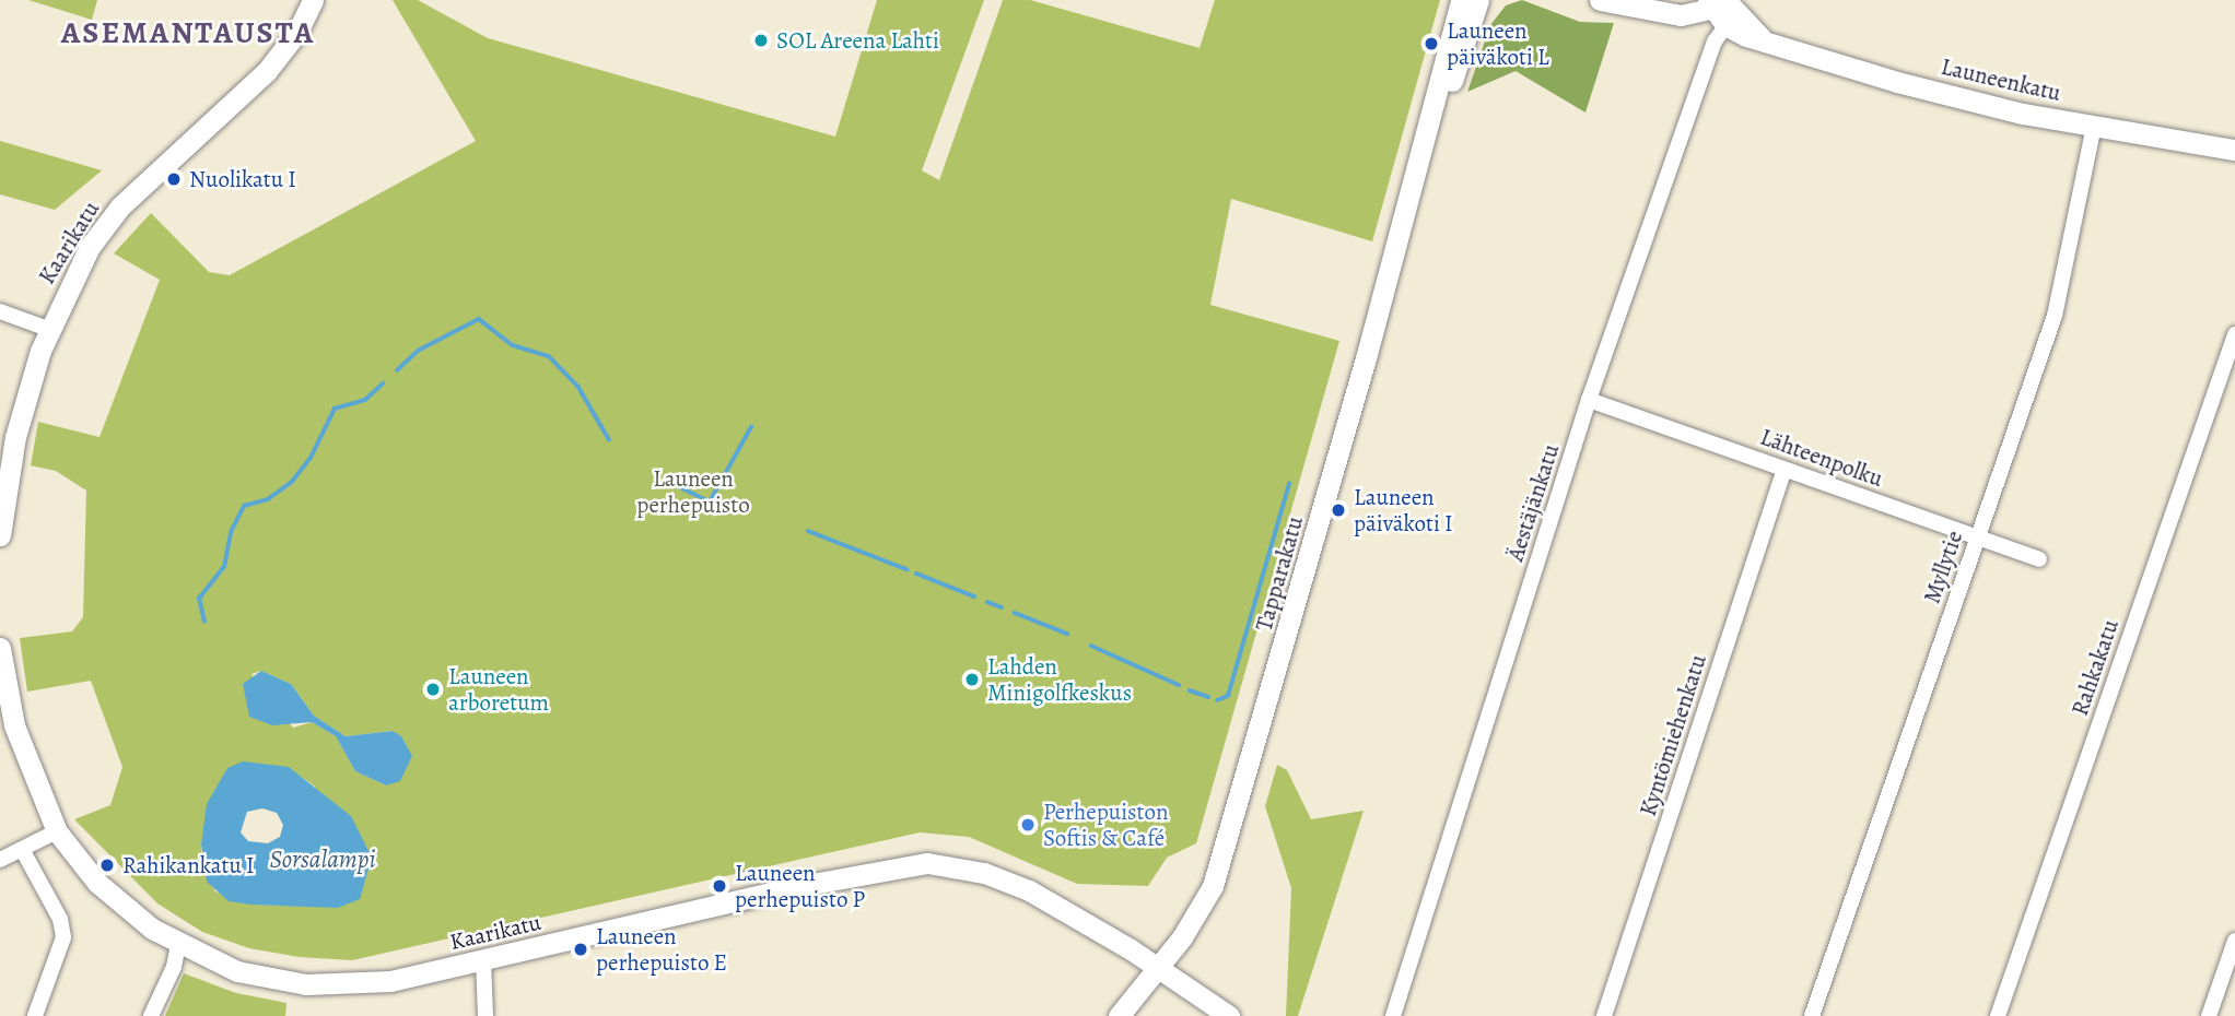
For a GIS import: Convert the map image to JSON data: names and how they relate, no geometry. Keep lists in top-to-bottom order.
{
  "streets": {
    "street": [
      "Launeenkatu",
      "Kaarikatu",
      "Lähteenpolku",
      "Äestäjänkatu",
      "Myllytie",
      "Tapparakatu",
      "Rahkakatu",
      "Kyntömiehenkatu"
    ]
  },
  "crossings": [
    ["Launeenkatu", "Äestäjänkatu"],
    ["Launeenkatu", "Myllytie"],
    ["Kaarikatu", "Tapparakatu"],
    ["Lähteenpolku", "Äestäjänkatu"],
    ["Lähteenpolku", "Myllytie"],
    ["Lähteenpolku", "Kyntömiehenkatu"]
  ],
  "districts": ["ASEMANTAUSTA"],
  "water": ["Sorsalampi"],
  "parks": ["Launeen perhepuisto"],
  "places": [
    "SOL Areena Lahti",
    "Launeen päiväkoti L",
    "Nuolikatu I",
    "Launeen päiväkoti I",
    "Lahden Minigolfkeskus",
    "Launeen arboretum",
    "Perhepuiston Softis & Café",
    "Rahikankatu I",
    "Launeen perhepuisto P",
    "Launeen perhepuisto E"
  ]
}
